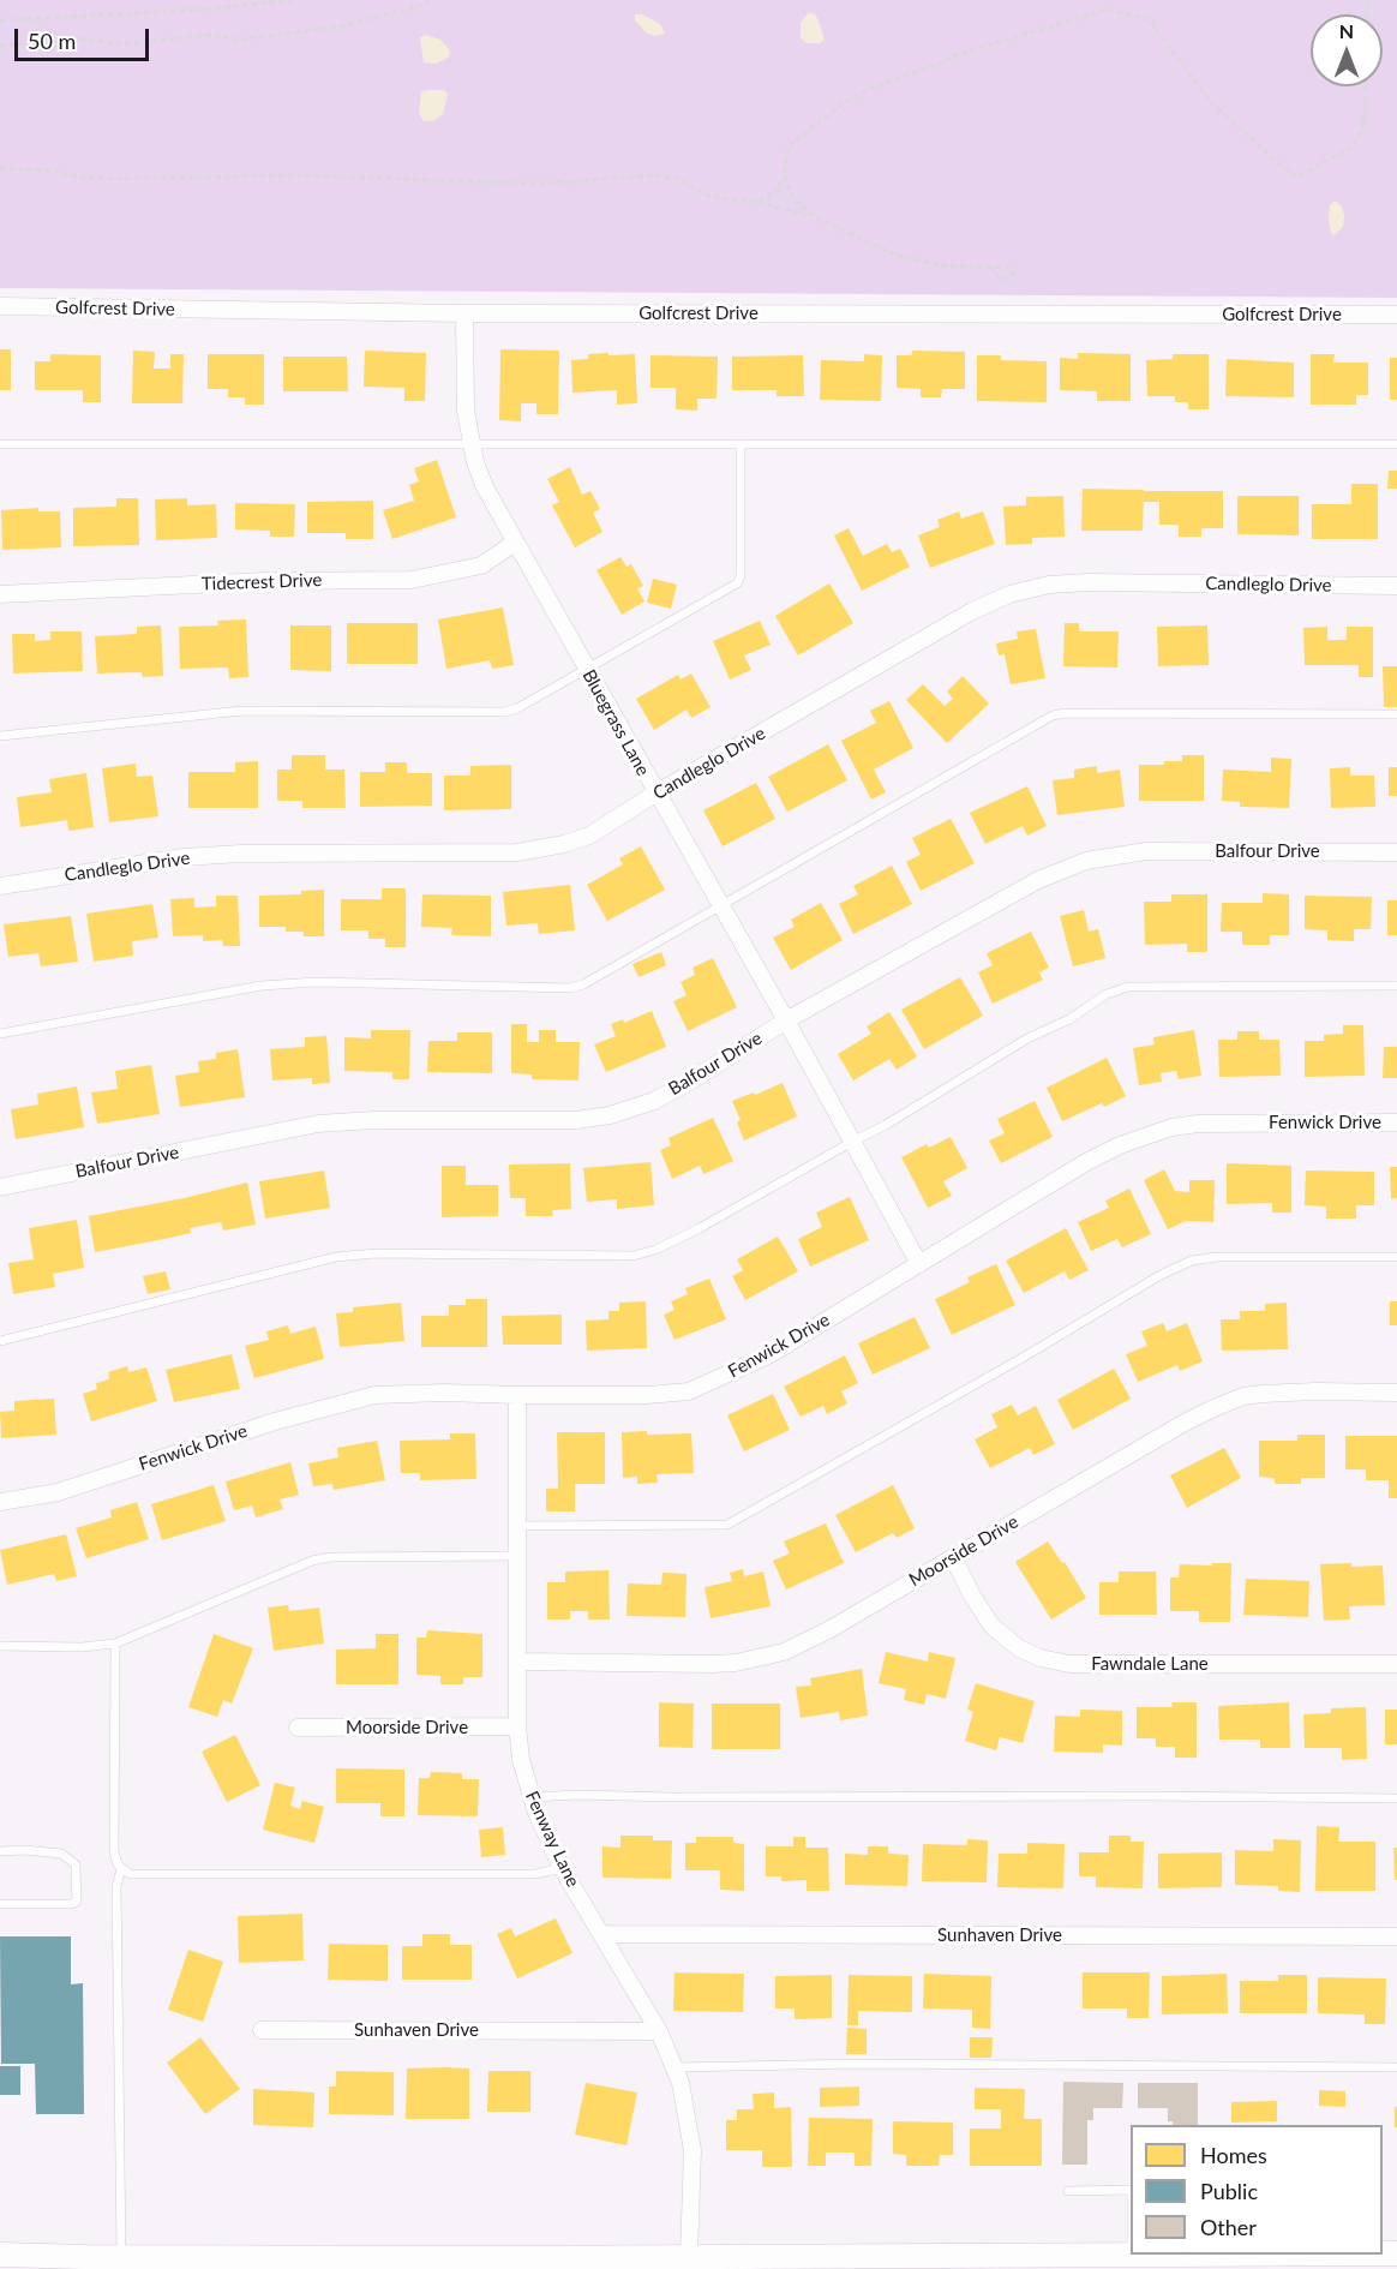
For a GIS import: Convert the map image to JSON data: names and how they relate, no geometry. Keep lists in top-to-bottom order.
{
  "streets": {
    "street": [
      "Golfcrest Drive",
      "Tidecrest Drive",
      "Candleglo Drive",
      "Bluegrass Lane",
      "Balfour Drive",
      "Fenwick Drive",
      "Moorside Drive",
      "Fawndale Lane",
      "Fenway Lane",
      "Sunhaven Drive"
    ]
  },
  "crossings": [
    ["Golfcrest Drive", "Bluegrass Lane"],
    ["Tidecrest Drive", "Bluegrass Lane"],
    ["Candleglo Drive", "Bluegrass Lane"],
    ["Bluegrass Lane", "Balfour Drive"],
    ["Bluegrass Lane", "Fenwick Drive"],
    ["Fenwick Drive", "Fenway Lane"],
    ["Moorside Drive", "Fawndale Lane"],
    ["Moorside Drive", "Fenway Lane"],
    ["Fenway Lane", "Sunhaven Drive"]
  ],
  "legend": ["Homes", "Public", "Other"],
  "scale_bar": "50 m",
  "north": "top"
}
